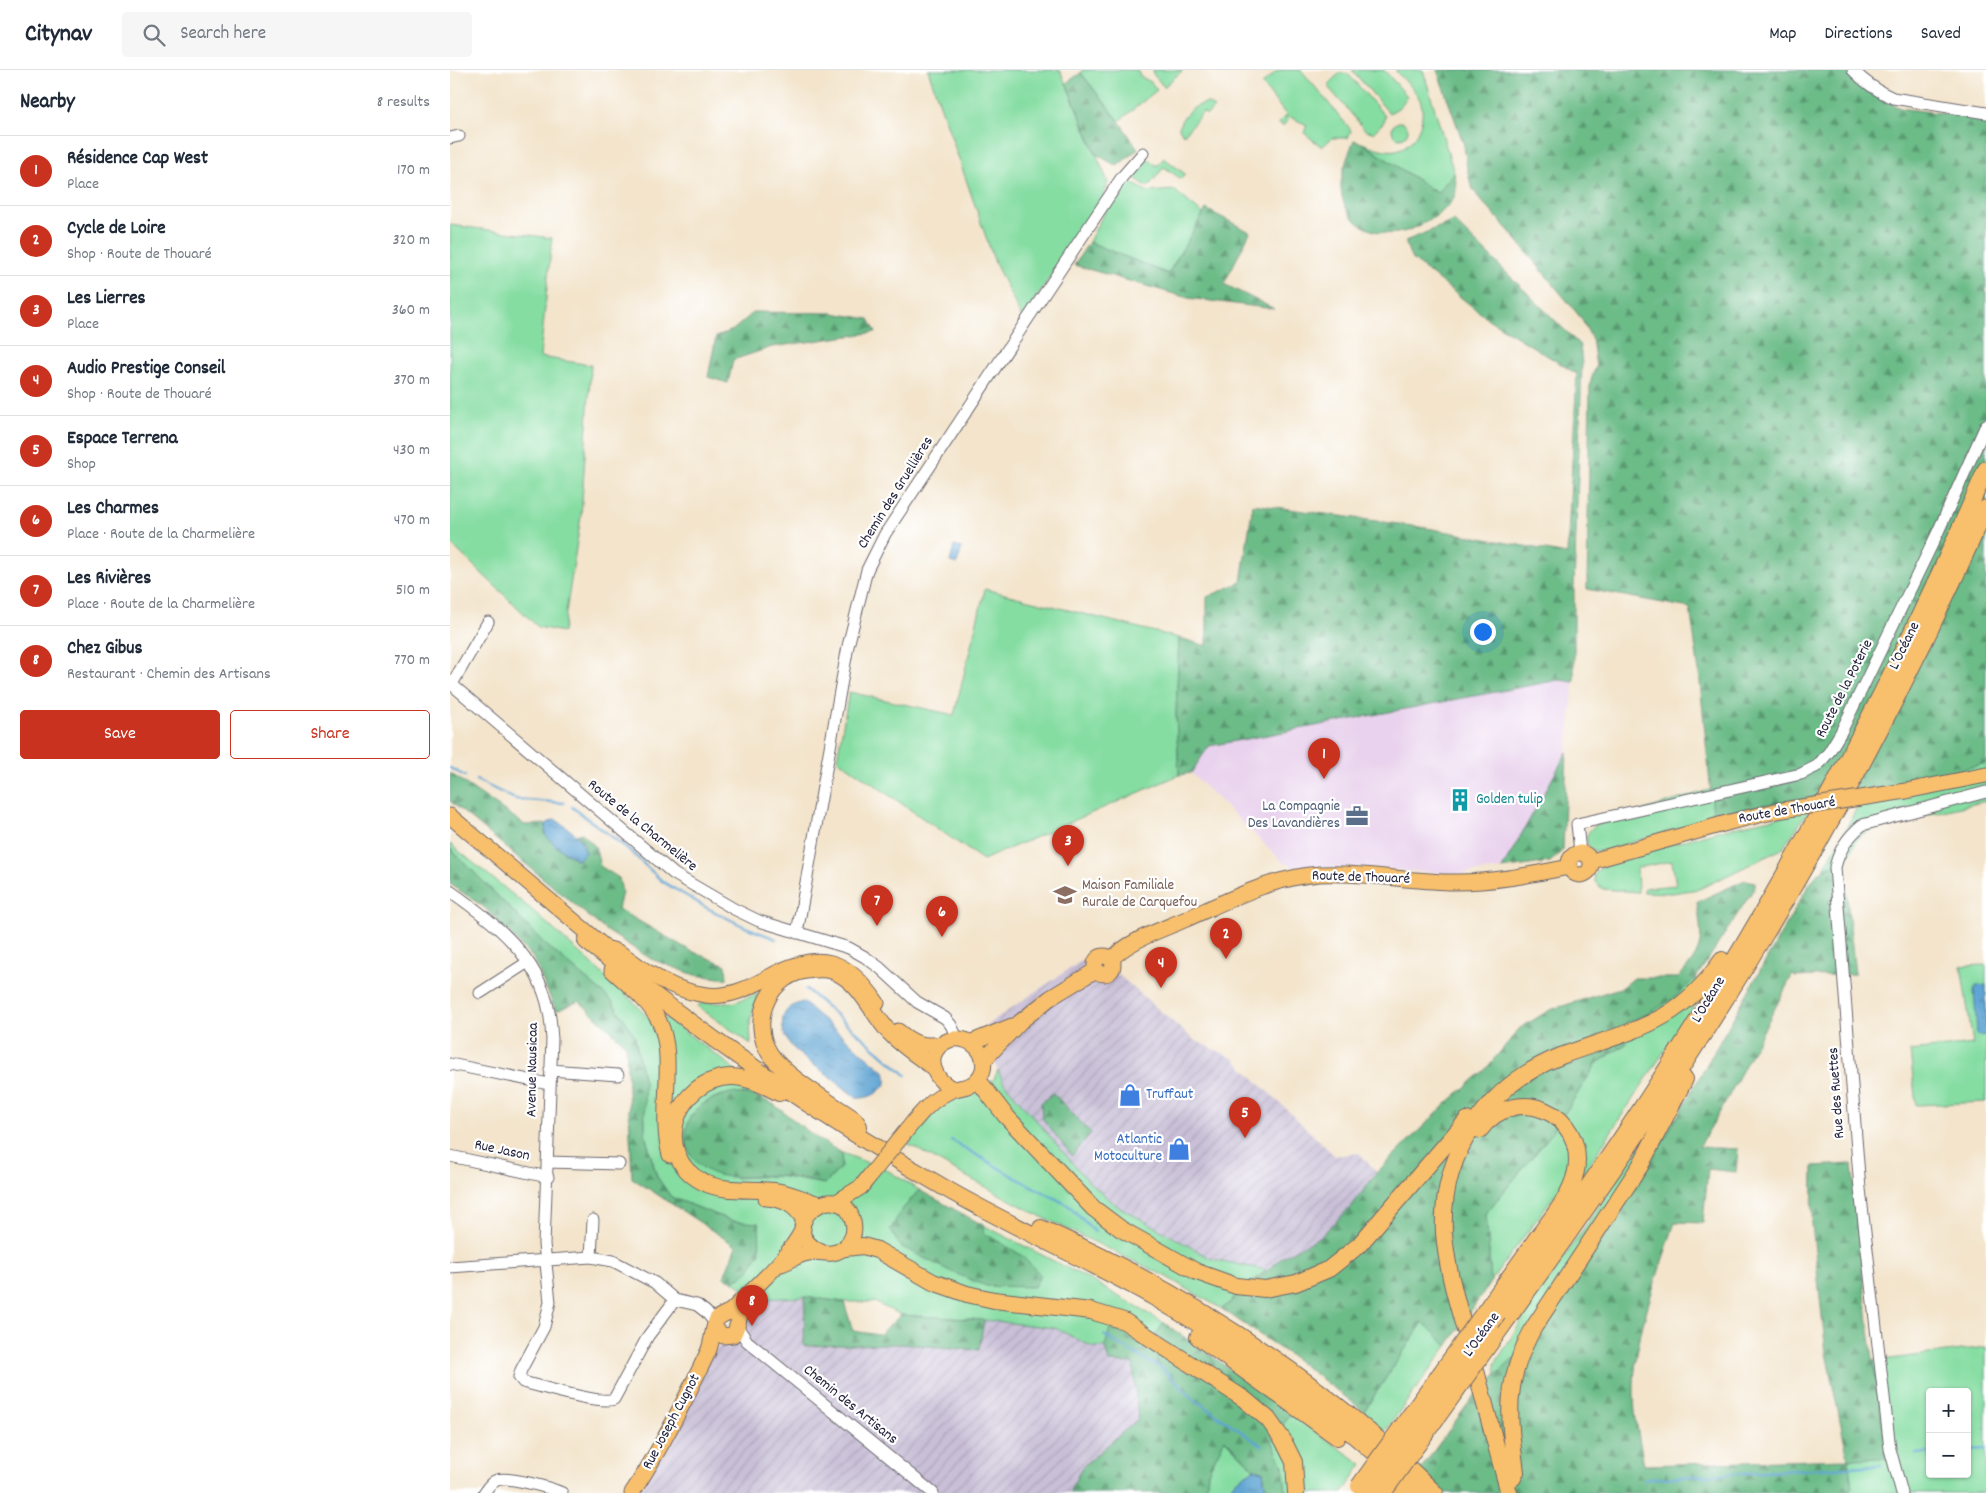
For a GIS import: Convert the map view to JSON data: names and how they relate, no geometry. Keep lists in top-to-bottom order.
{
  "streets": {
    "highway": ["L’Océane"],
    "main road": ["Route de Thouaré", "Rue Joseph Cugnot"],
    "street": [
      "Chemin des Gruellières",
      "Route de la Poterie",
      "Route de la Charmelière",
      "Avenue Nausicaa",
      "Rue des Ruettes",
      "Rue Jason",
      "Chemin des Artisans"
    ]
  },
  "crossings": [
    ["Chemin des Gruellières", "Route de la Charmelière"],
    ["Route de la Poterie", "Route de Thouaré"],
    ["Avenue Nausicaa", "Rue Jason"],
    ["Avenue Nausicaa", "Chemin des Artisans"],
    ["Chemin des Artisans", "Rue Joseph Cugnot"]
  ],
  "places": {
    "building": ["Golden tulip"],
    "office": ["La Compagnie Des Lavandières"],
    "school or university": ["Maison Familiale Rurale de Carquefou"],
    "shop": ["Truffaut", "Atlantic Motoculture"]
  },
  "page": {
    "header": "Citynav",
    "search": "Search here",
    "nav": ["Map", "Directions", "Saved"],
    "heading": ["Nearby", "8 results"],
    "list": [
      {
        "mark": "1",
        "name": "Résidence Cap West",
        "note": "Place",
        "value": "170 m"
      },
      {
        "mark": "2",
        "name": "Cycle de Loire",
        "note": "Shop · Route de Thouaré",
        "value": "320 m"
      },
      {
        "mark": "3",
        "name": "Les Lierres",
        "note": "Place",
        "value": "360 m"
      },
      {
        "mark": "4",
        "name": "Audio Prestige Conseil",
        "note": "Shop · Route de Thouaré",
        "value": "370 m"
      },
      {
        "mark": "5",
        "name": "Espace Terrena",
        "note": "Shop",
        "value": "430 m"
      },
      {
        "mark": "6",
        "name": "Les Charmes",
        "note": "Place · Route de la Charmelière",
        "value": "470 m"
      },
      {
        "mark": "7",
        "name": "Les Rivières",
        "note": "Place · Route de la Charmelière",
        "value": "510 m"
      },
      {
        "mark": "8",
        "name": "Chez Gibus",
        "note": "Restaurant · Chemin des Artisans",
        "value": "770 m"
      }
    ],
    "buttons": ["Save", "Share"],
    "pins": [
      "1",
      "3",
      "7",
      "6",
      "2",
      "4",
      "5",
      "8"
    ],
    "map_buttons": ["+", "−"]
  }
}
